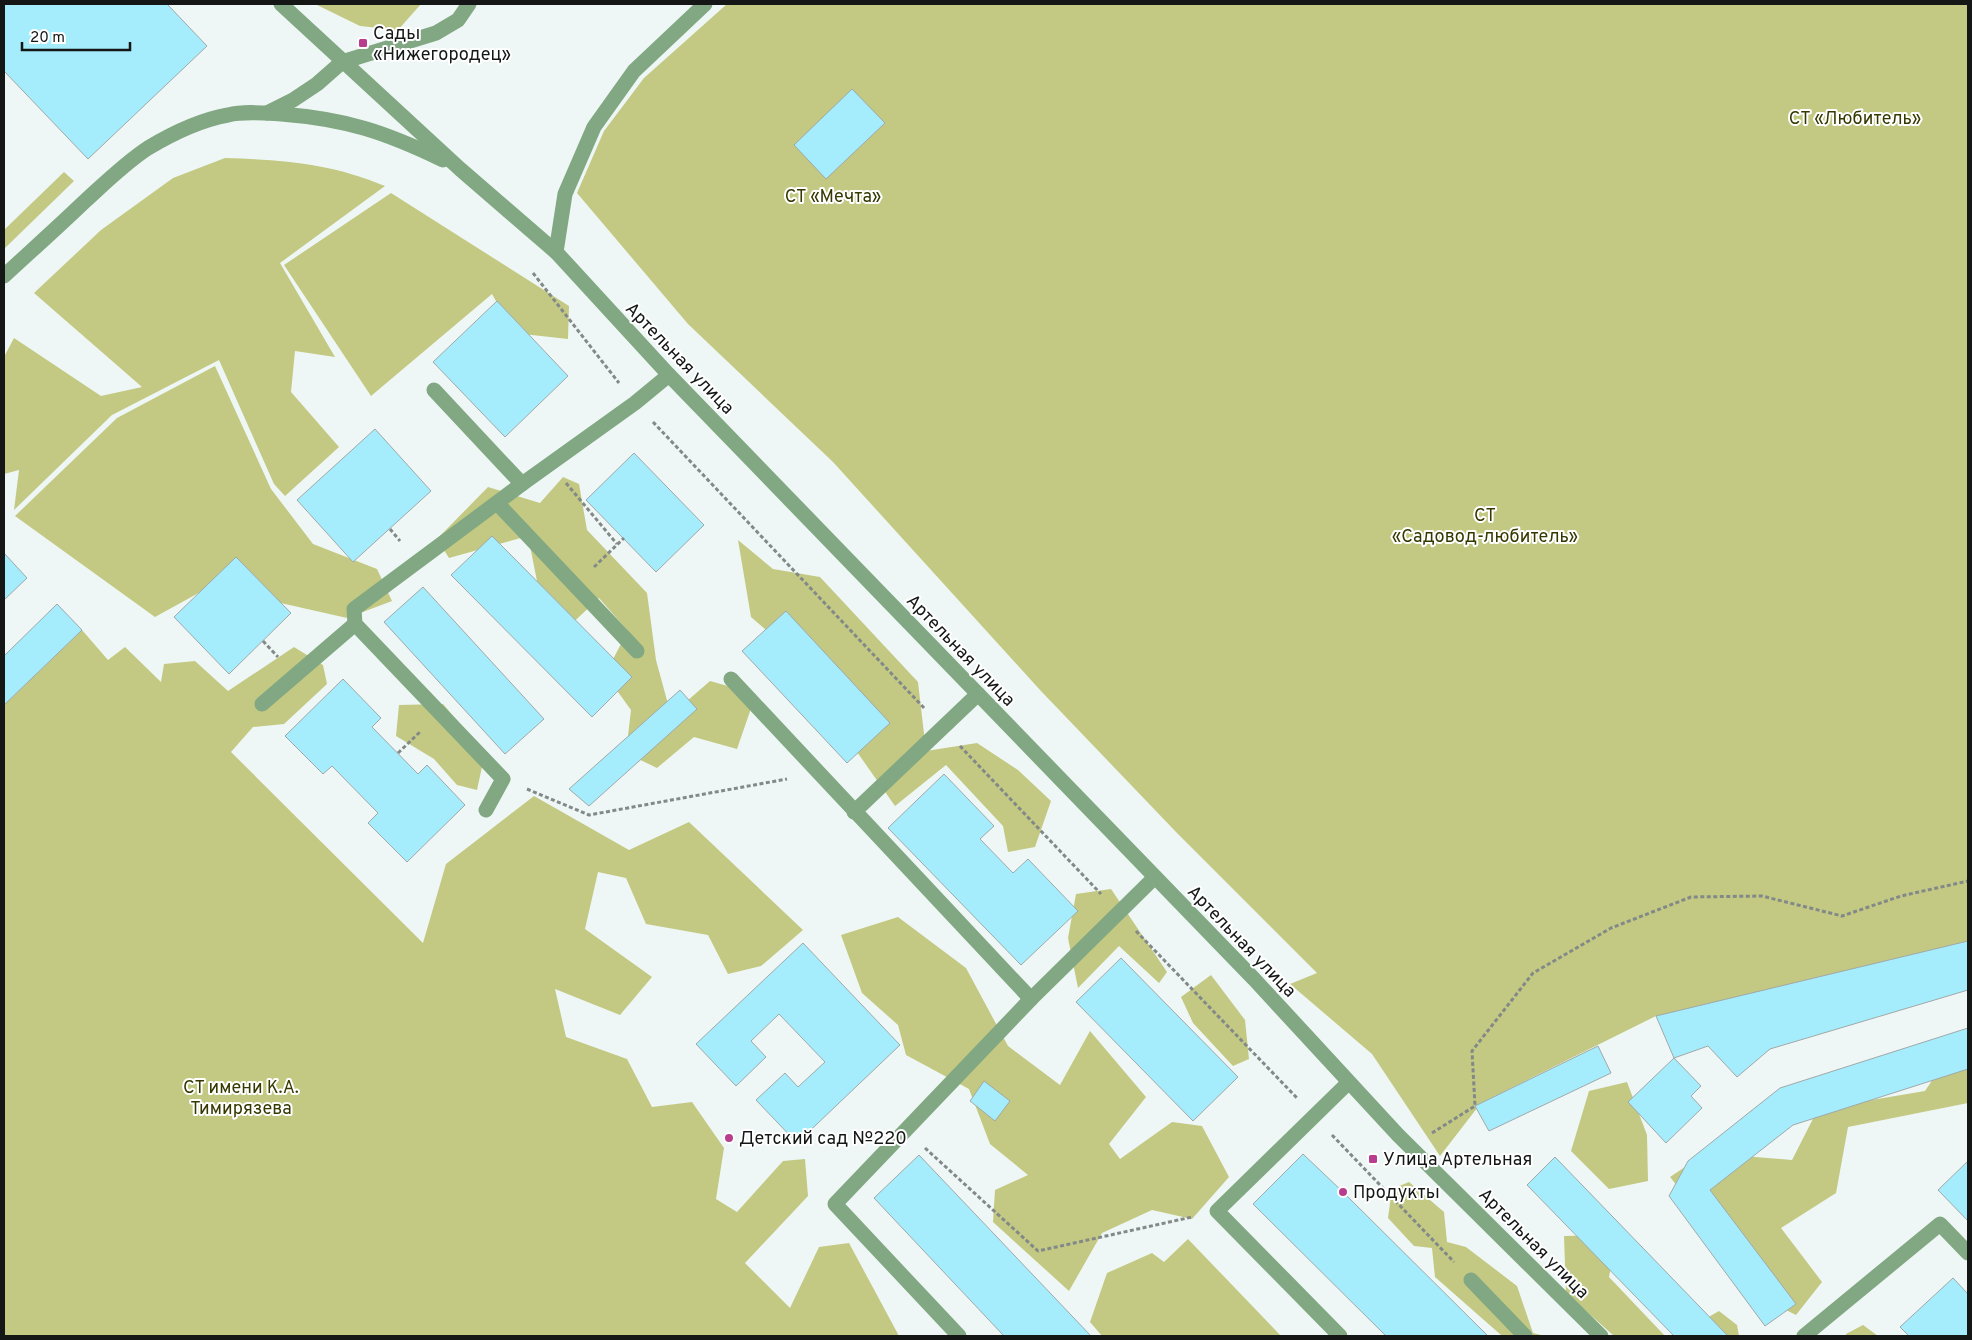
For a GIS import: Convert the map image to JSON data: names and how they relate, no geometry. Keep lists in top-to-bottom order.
{
  "streets": {
    "street": ["Артельная улица"]
  },
  "parks": [
    "СТ «Любитель»",
    "СТ «Мечта»",
    "СТ «Садовод-любитель»",
    "СТ имени К.А. Тимирязева"
  ],
  "places": {
    "transit": ["Сады «Нижегородец»", "Улица Артельная"],
    "other": ["Детский сад №220", "Продукты"]
  },
  "scale_bar": "20 m"
}
